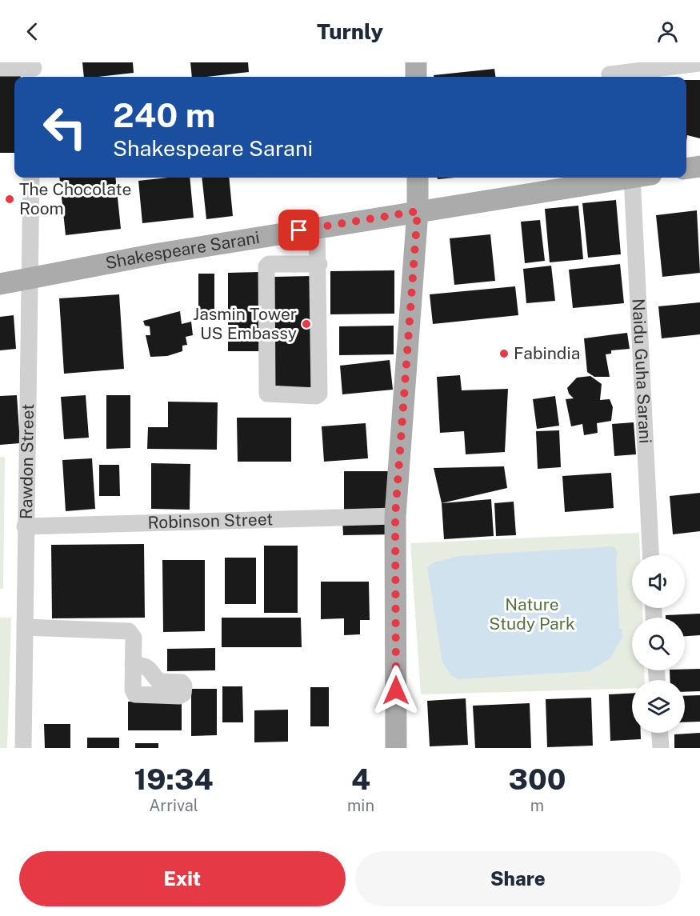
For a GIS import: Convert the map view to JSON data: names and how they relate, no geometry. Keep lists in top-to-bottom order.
{
  "streets": {
    "main road": ["Shakespeare Sarani"],
    "street": ["Naidu Guha Sarani", "Rawdon Street", "Robinson Street"]
  },
  "crossings": [
    ["Shakespeare Sarani", "Rawdon Street"],
    ["Rawdon Street", "Robinson Street"]
  ],
  "parks": ["Nature Study Park"],
  "places": ["The Chocolate Room", "Jasmin Tower US Embassy", "Fabindia"],
  "page": {
    "header": "Turnly",
    "turn": ["240 m", "Shakespeare Sarani"],
    "eta": [
      "19:34",
      "Arrival",
      "4",
      "min",
      "300",
      "m"
    ],
    "buttons": ["Exit", "Share"]
  }
}
